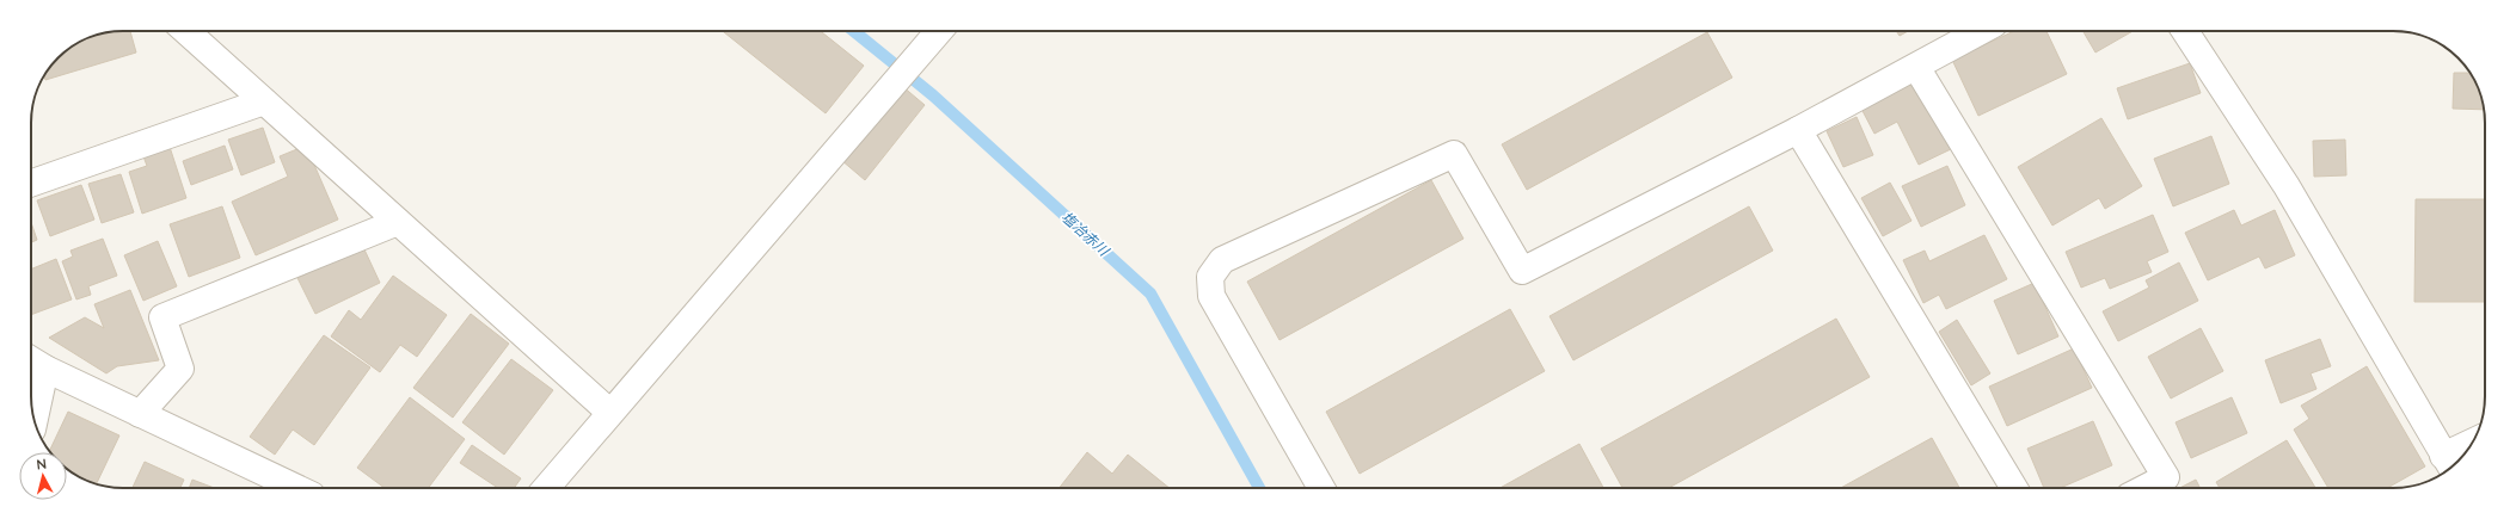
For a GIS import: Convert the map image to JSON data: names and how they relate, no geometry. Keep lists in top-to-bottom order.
{
  "water": ["塩冶赤川"],
  "north": "top"
}
